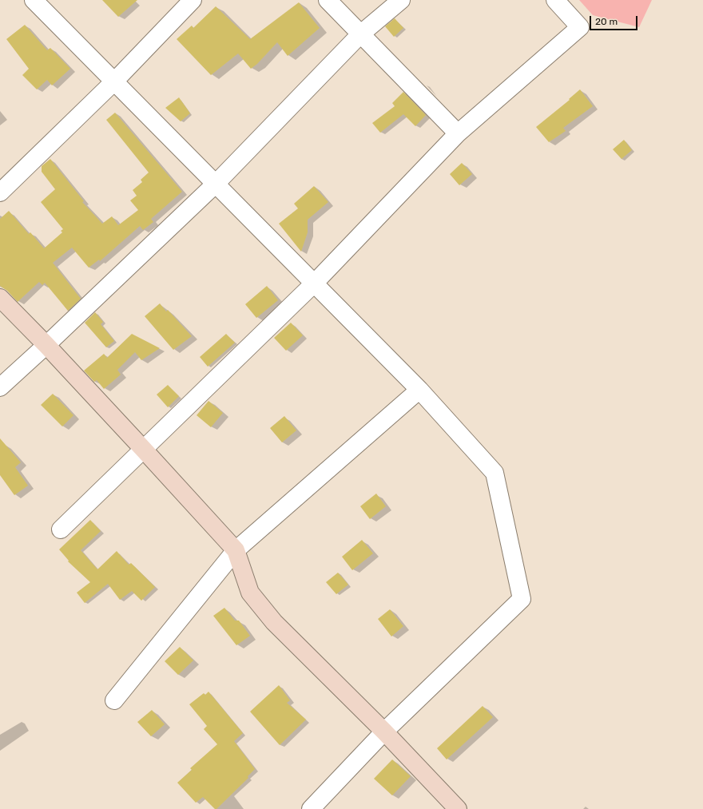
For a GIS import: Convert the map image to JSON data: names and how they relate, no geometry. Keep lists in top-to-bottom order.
{
  "scale_bar": "20 m"
}
